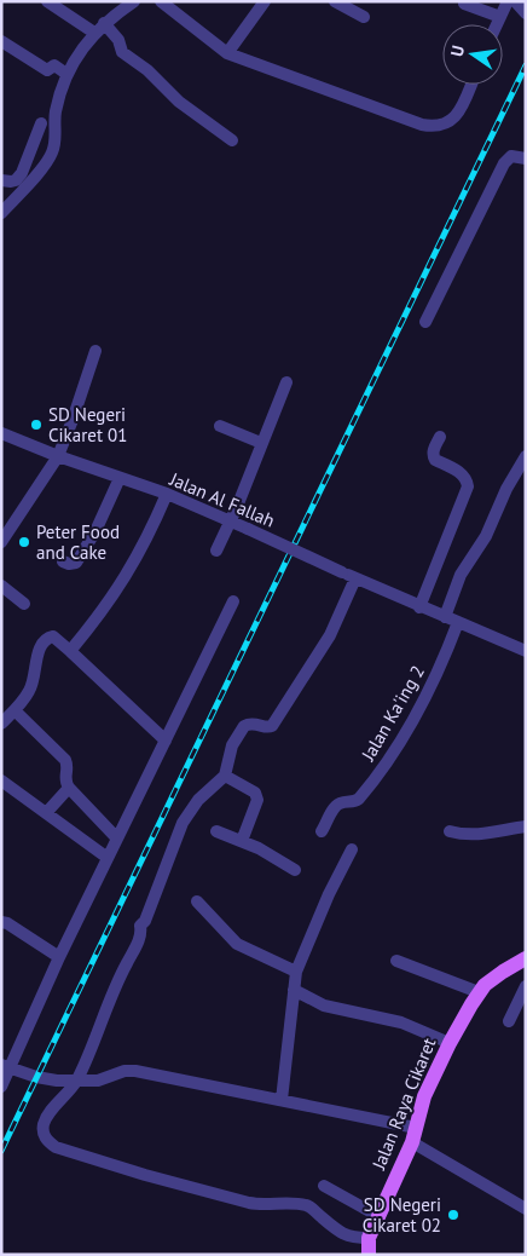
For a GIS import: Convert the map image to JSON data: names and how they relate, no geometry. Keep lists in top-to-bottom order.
{
  "streets": {
    "main road": ["Jalan Raya Cikaret"],
    "street": ["Jalan Al Fallah", "Jalan Ka'ing 2"]
  },
  "crossings": [
    ["Jalan Al Fallah", "Jalan Ka'ing 2"]
  ],
  "places": ["SD Negeri Cikaret 01", "Peter Food and Cake", "SD Negeri Cikaret 02"],
  "north": "left"
}
